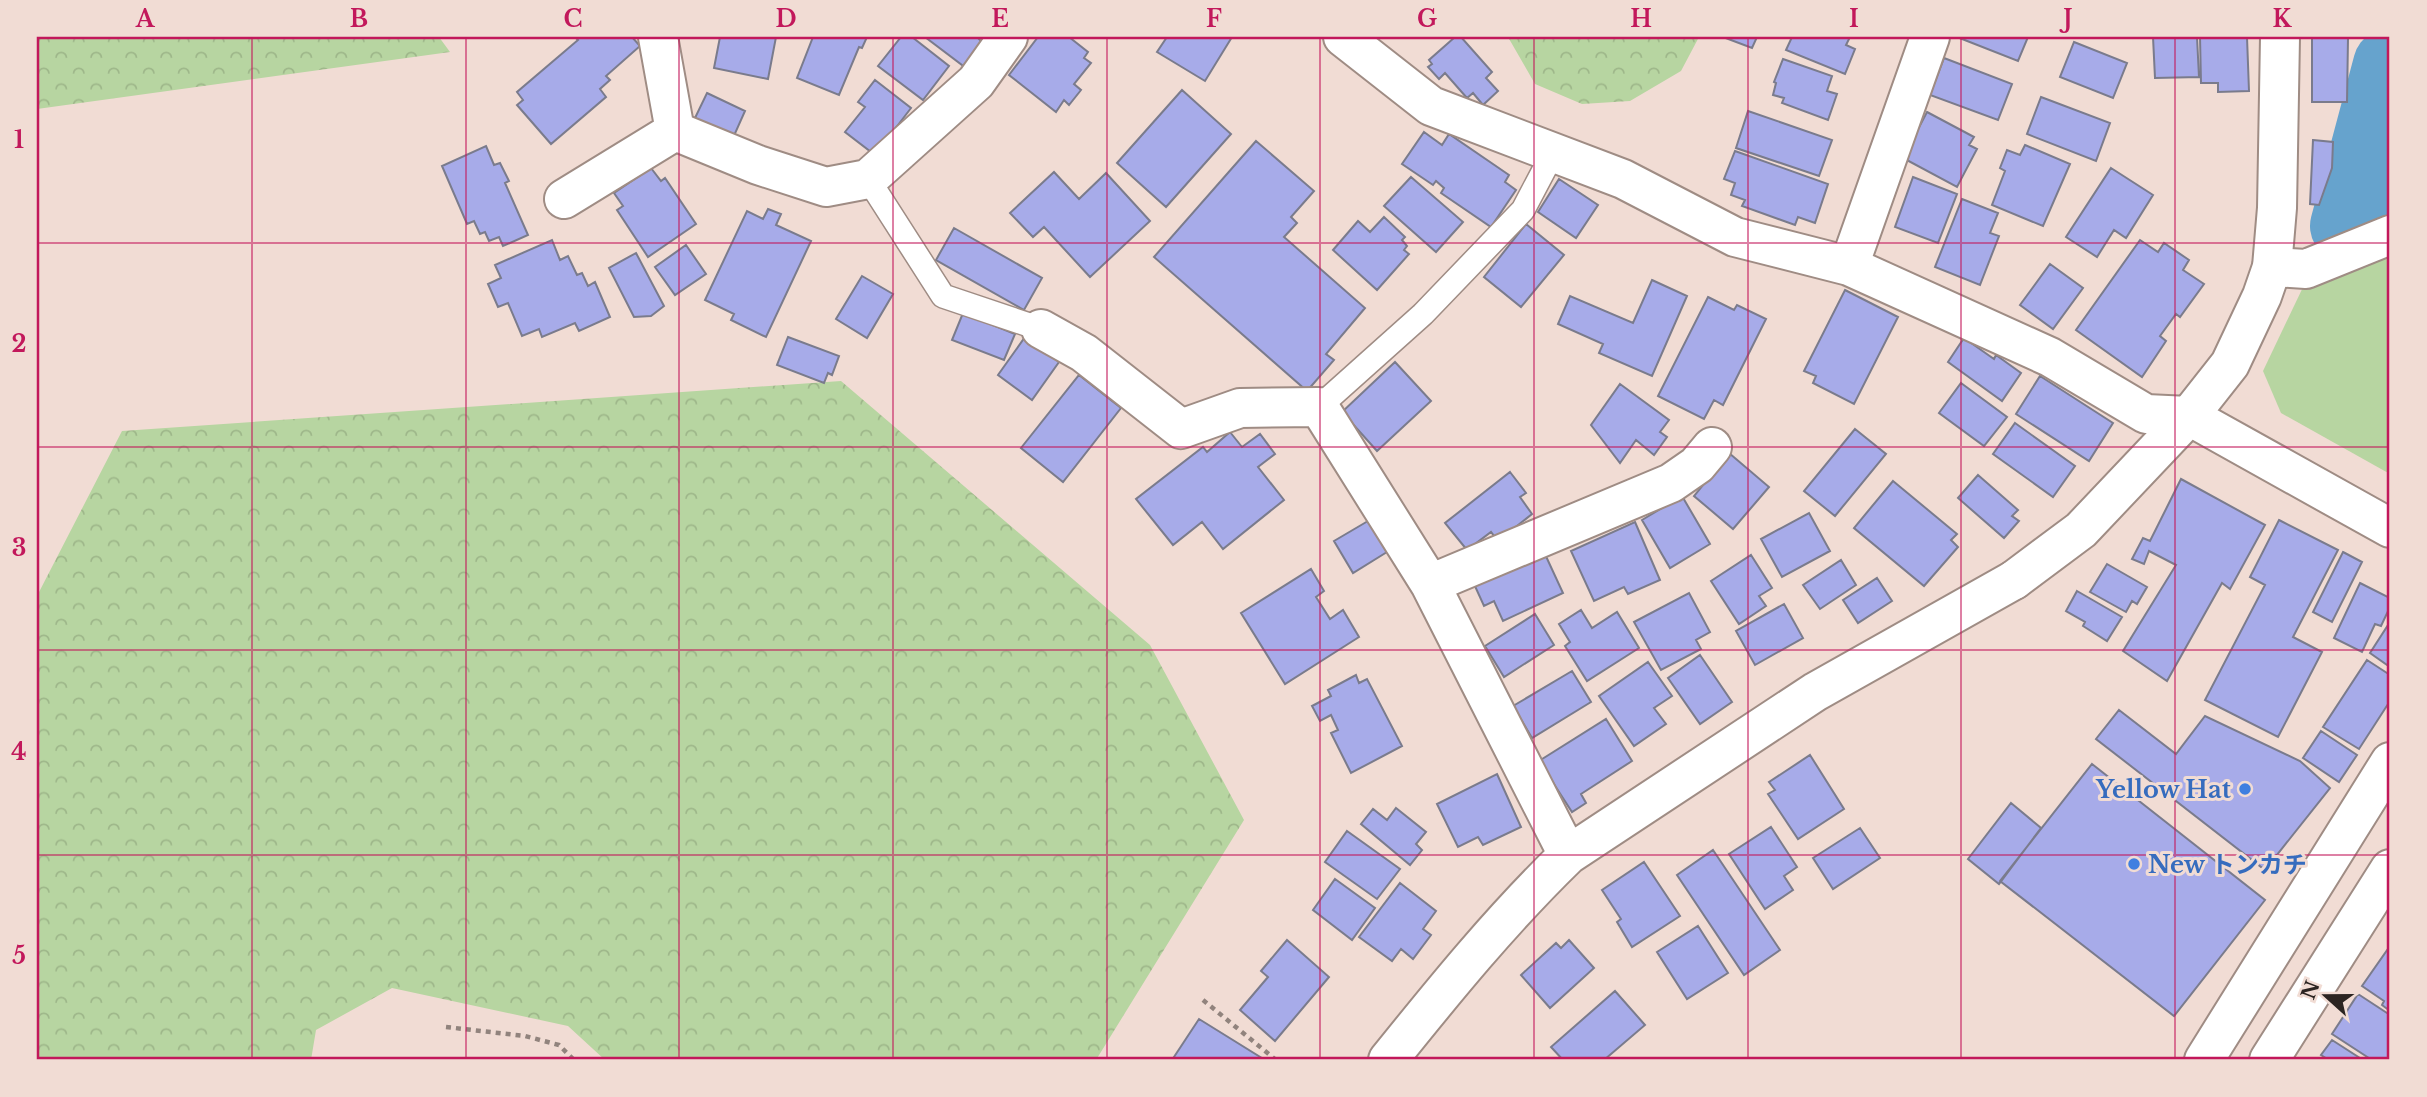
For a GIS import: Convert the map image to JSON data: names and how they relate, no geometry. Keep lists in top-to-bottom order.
{
  "places": ["Yellow Hat", "New トンカチ"],
  "north": "left",
  "grid": {
    "columns": [
      "A",
      "B",
      "C",
      "D",
      "E",
      "F",
      "G",
      "H",
      "I",
      "J",
      "K"
    ],
    "rows": [
      "1",
      "2",
      "3",
      "4",
      "5"
    ]
  }
}
